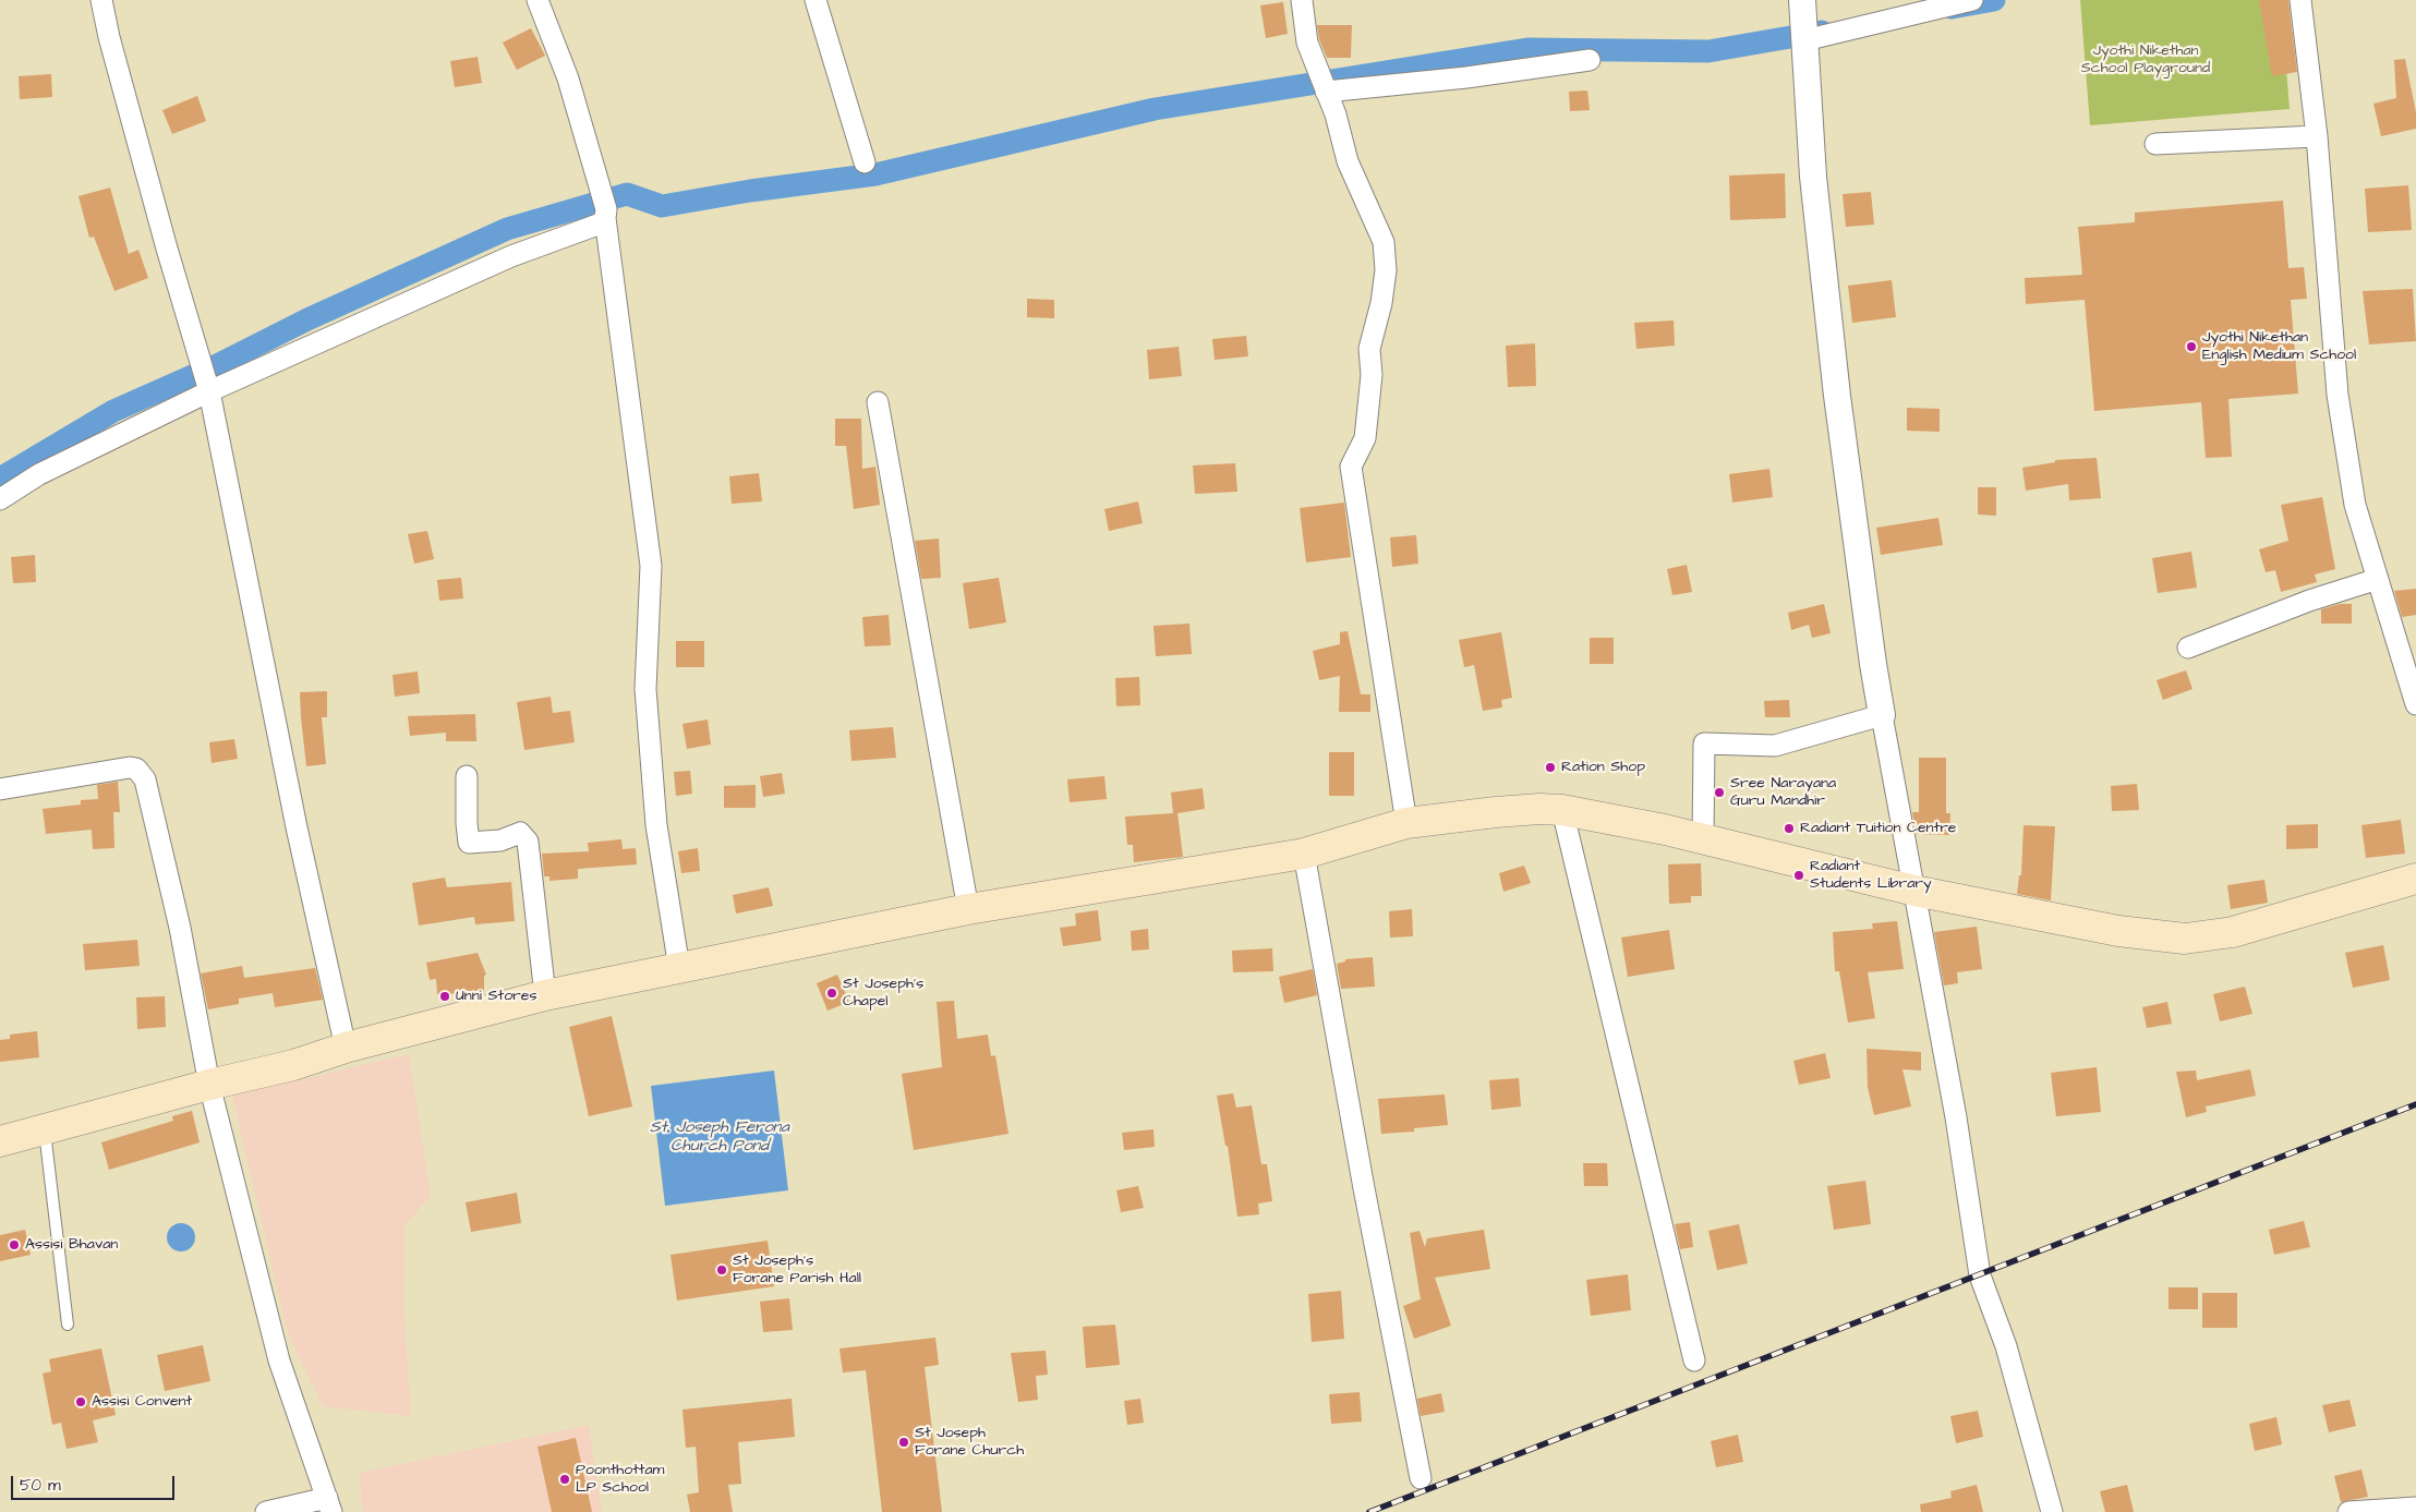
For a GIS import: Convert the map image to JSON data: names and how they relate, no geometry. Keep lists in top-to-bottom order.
{
  "water": ["St. Joseph Ferona Church Pond"],
  "parks": ["Jyothi Nikethan School Playground"],
  "places": [
    "Jyothi Nikethan English Medium School",
    "Ration Shop",
    "Sree Narayana Guru Mandhir",
    "Radiant Tuition Centre",
    "Radiant Students Library",
    "St Joseph's Chapel",
    "Unni Stores",
    "Assisi Bhavan",
    "St Joseph's Forane Parish Hall",
    "Assisi Convent",
    "St Joseph Forane Church",
    "Poonthottam LP School"
  ],
  "scale_bar": "50 m"
}
